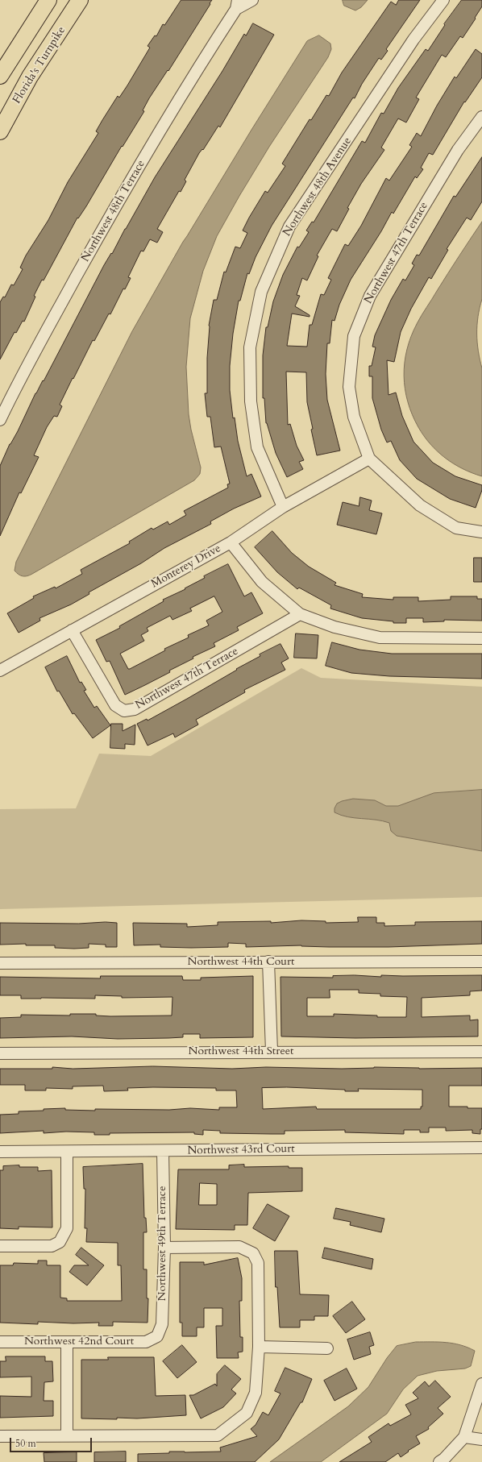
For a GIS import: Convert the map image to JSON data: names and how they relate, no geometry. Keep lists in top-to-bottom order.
{
  "streets": {
    "highway": ["Florida's Turnpike"],
    "street": [
      "Northwest 48th Avenue",
      "Northwest 48th Terrace",
      "Northwest 47th Terrace",
      "Monterey Drive",
      "Northwest 44th Court",
      "Northwest 44th Street",
      "Northwest 43rd Court",
      "Northwest 49th Terrace",
      "Northwest 42nd Court"
    ]
  },
  "crossings": [
    ["Northwest 48th Avenue", "Monterey Drive"],
    ["Northwest 47th Terrace", "Monterey Drive"],
    ["Northwest 43rd Court", "Northwest 49th Terrace"],
    ["Northwest 49th Terrace", "Northwest 42nd Court"]
  ],
  "scale_bar": "50 m"
}
